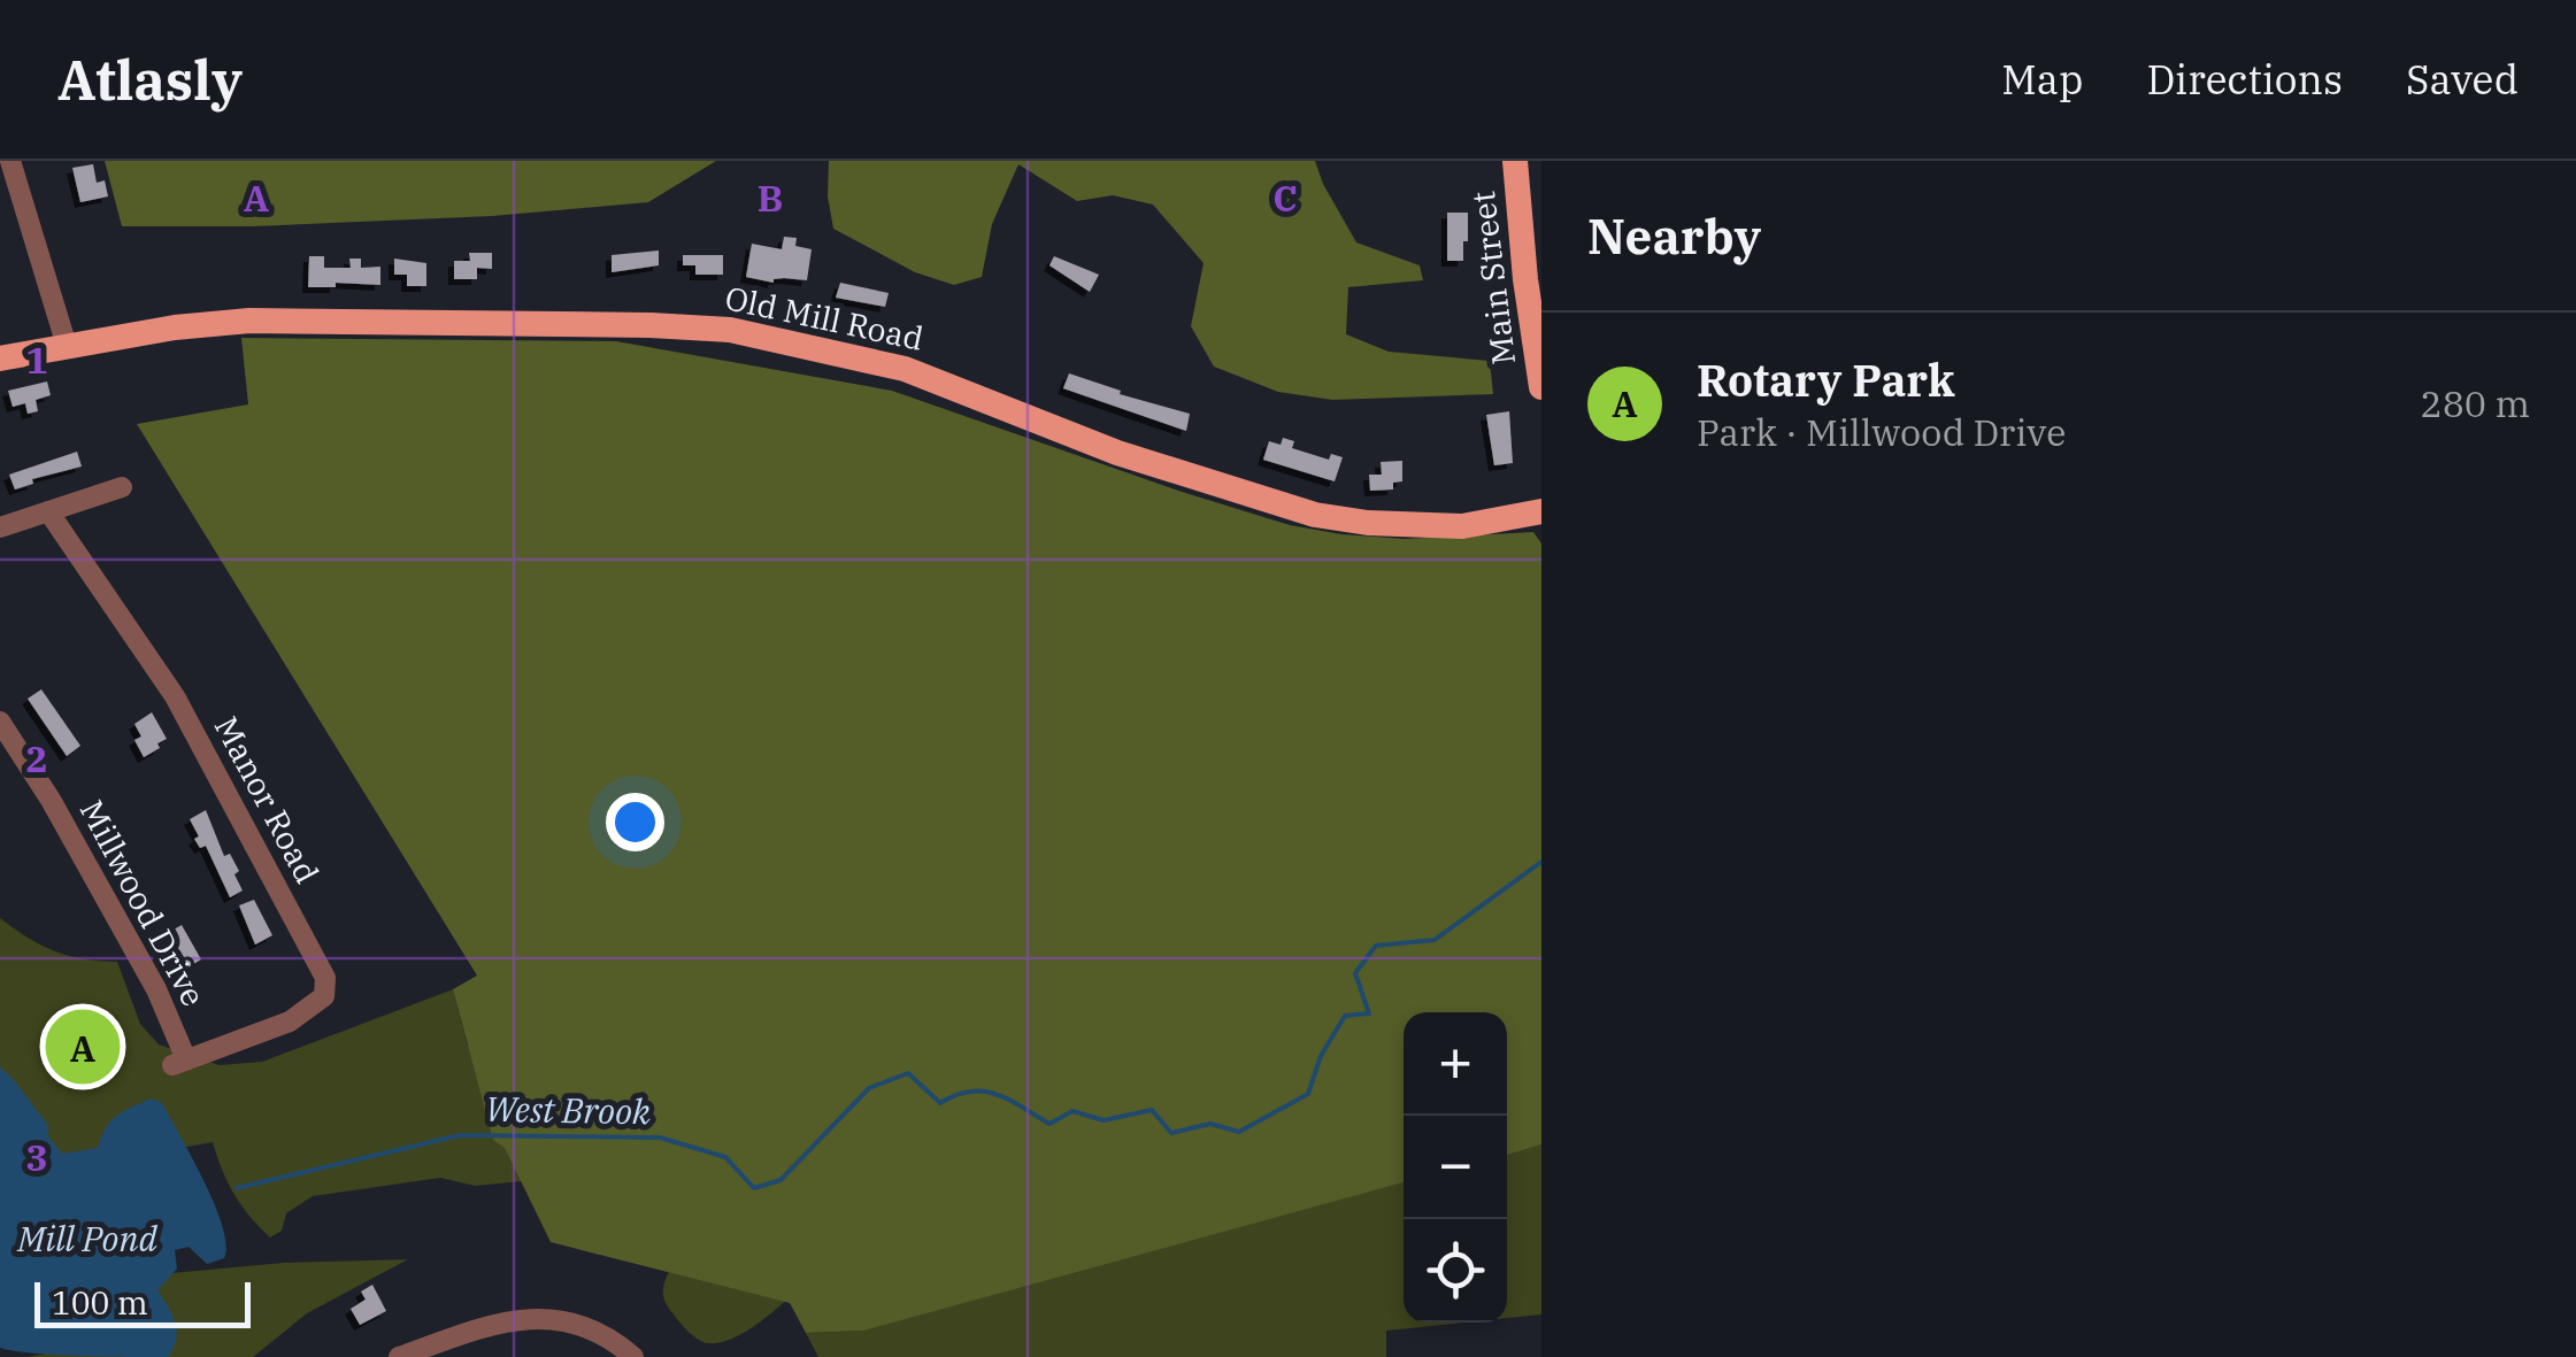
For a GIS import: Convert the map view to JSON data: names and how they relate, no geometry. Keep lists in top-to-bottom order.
{
  "streets": {
    "main road": ["Main Street", "Old Mill Road"],
    "street": ["Manor Road", "Millwood Drive"]
  },
  "crossings": [
    ["Manor Road", "Millwood Drive"]
  ],
  "water": ["West Brook", "Mill Pond"],
  "scale_bar": "100 m",
  "page": {
    "header": "Atlasly",
    "nav": ["Map", "Directions", "Saved"],
    "heading": "Nearby",
    "list": [
      {
        "mark": "A",
        "name": "Rotary Park",
        "note": "Park · Millwood Drive",
        "value": "280 m"
      }
    ],
    "pins": "A",
    "map_buttons": ["+", "−"],
    "scale": "100 m"
  },
  "grid": {
    "columns": ["A", "B", "C"],
    "rows": ["1", "2", "3"]
  }
}
